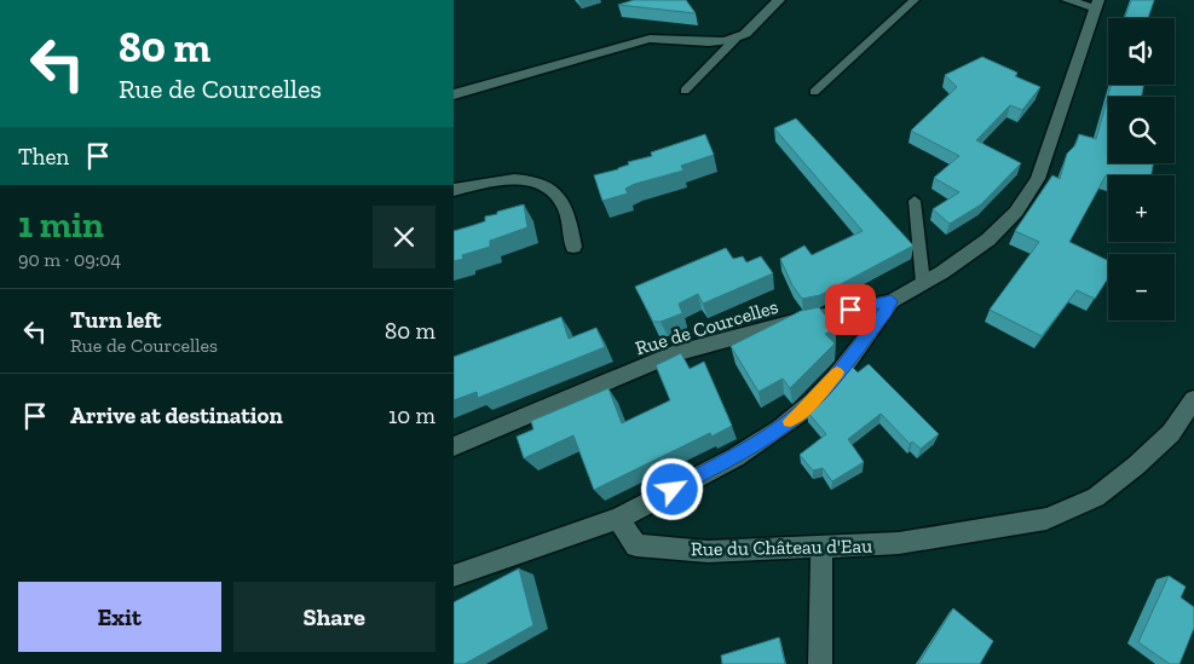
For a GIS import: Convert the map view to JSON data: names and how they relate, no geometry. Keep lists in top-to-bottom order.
{
  "streets": {
    "street": ["Rue de Courcelles", "Rue du Château d'Eau"]
  },
  "page": {
    "turn": ["80 m", "Rue de Courcelles"],
    "map_buttons": ["+", "−"],
    "then": "Then",
    "heading": ["1 min", "90 m · 09:04"],
    "list": [
      {
        "name": "Turn left",
        "note": "Rue de Courcelles",
        "value": "80 m"
      },
      {
        "name": "Arrive at destination",
        "value": "10 m"
      }
    ],
    "buttons": ["Exit", "Share"]
  }
}
